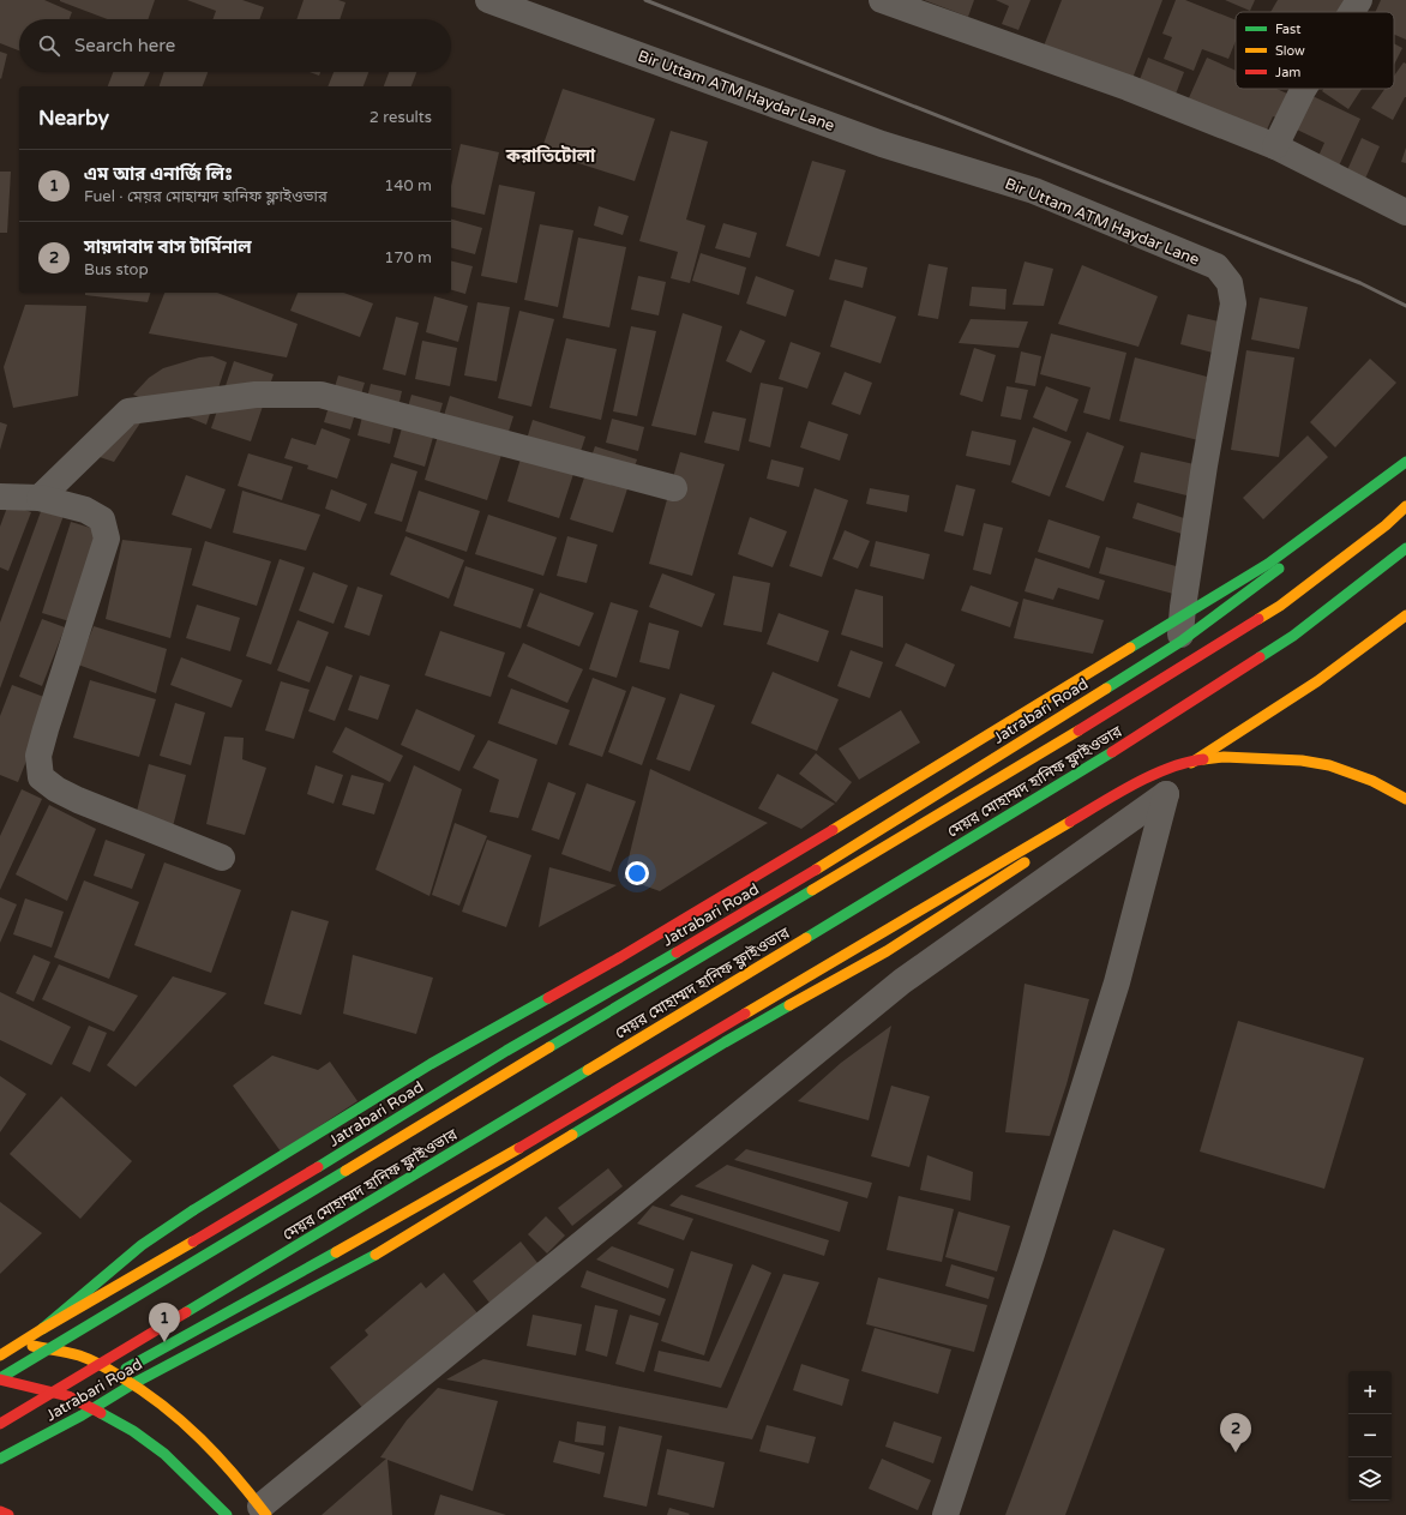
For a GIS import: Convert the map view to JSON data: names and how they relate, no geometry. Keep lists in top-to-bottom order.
{
  "streets": {
    "main road": ["Jatrabari Road", "মেয়র মোহাম্মদ হানিফ ফ্লাইওভার"],
    "street": ["Bir Uttam ATM Haydar Lane"]
  },
  "crossings": [
    ["Bir Uttam ATM Haydar Lane", "Jatrabari Road"]
  ],
  "districts": ["করাতিটোলা"],
  "legend": ["Fast", "Slow", "Jam"],
  "page": {
    "search": "Search here",
    "heading": ["Nearby", "2 results"],
    "list": [
      {
        "mark": "1",
        "name": "এম আর এনার্জি লিঃ",
        "note": "Fuel · মেয়র মোহাম্মদ হানিফ ফ্লাইওভার",
        "value": "140 m"
      },
      {
        "mark": "2",
        "name": "সায়দাবাদ বাস টার্মিনাল",
        "note": "Bus stop",
        "value": "170 m"
      }
    ],
    "pins": ["1", "2"],
    "map_buttons": ["+", "−"]
  }
}
